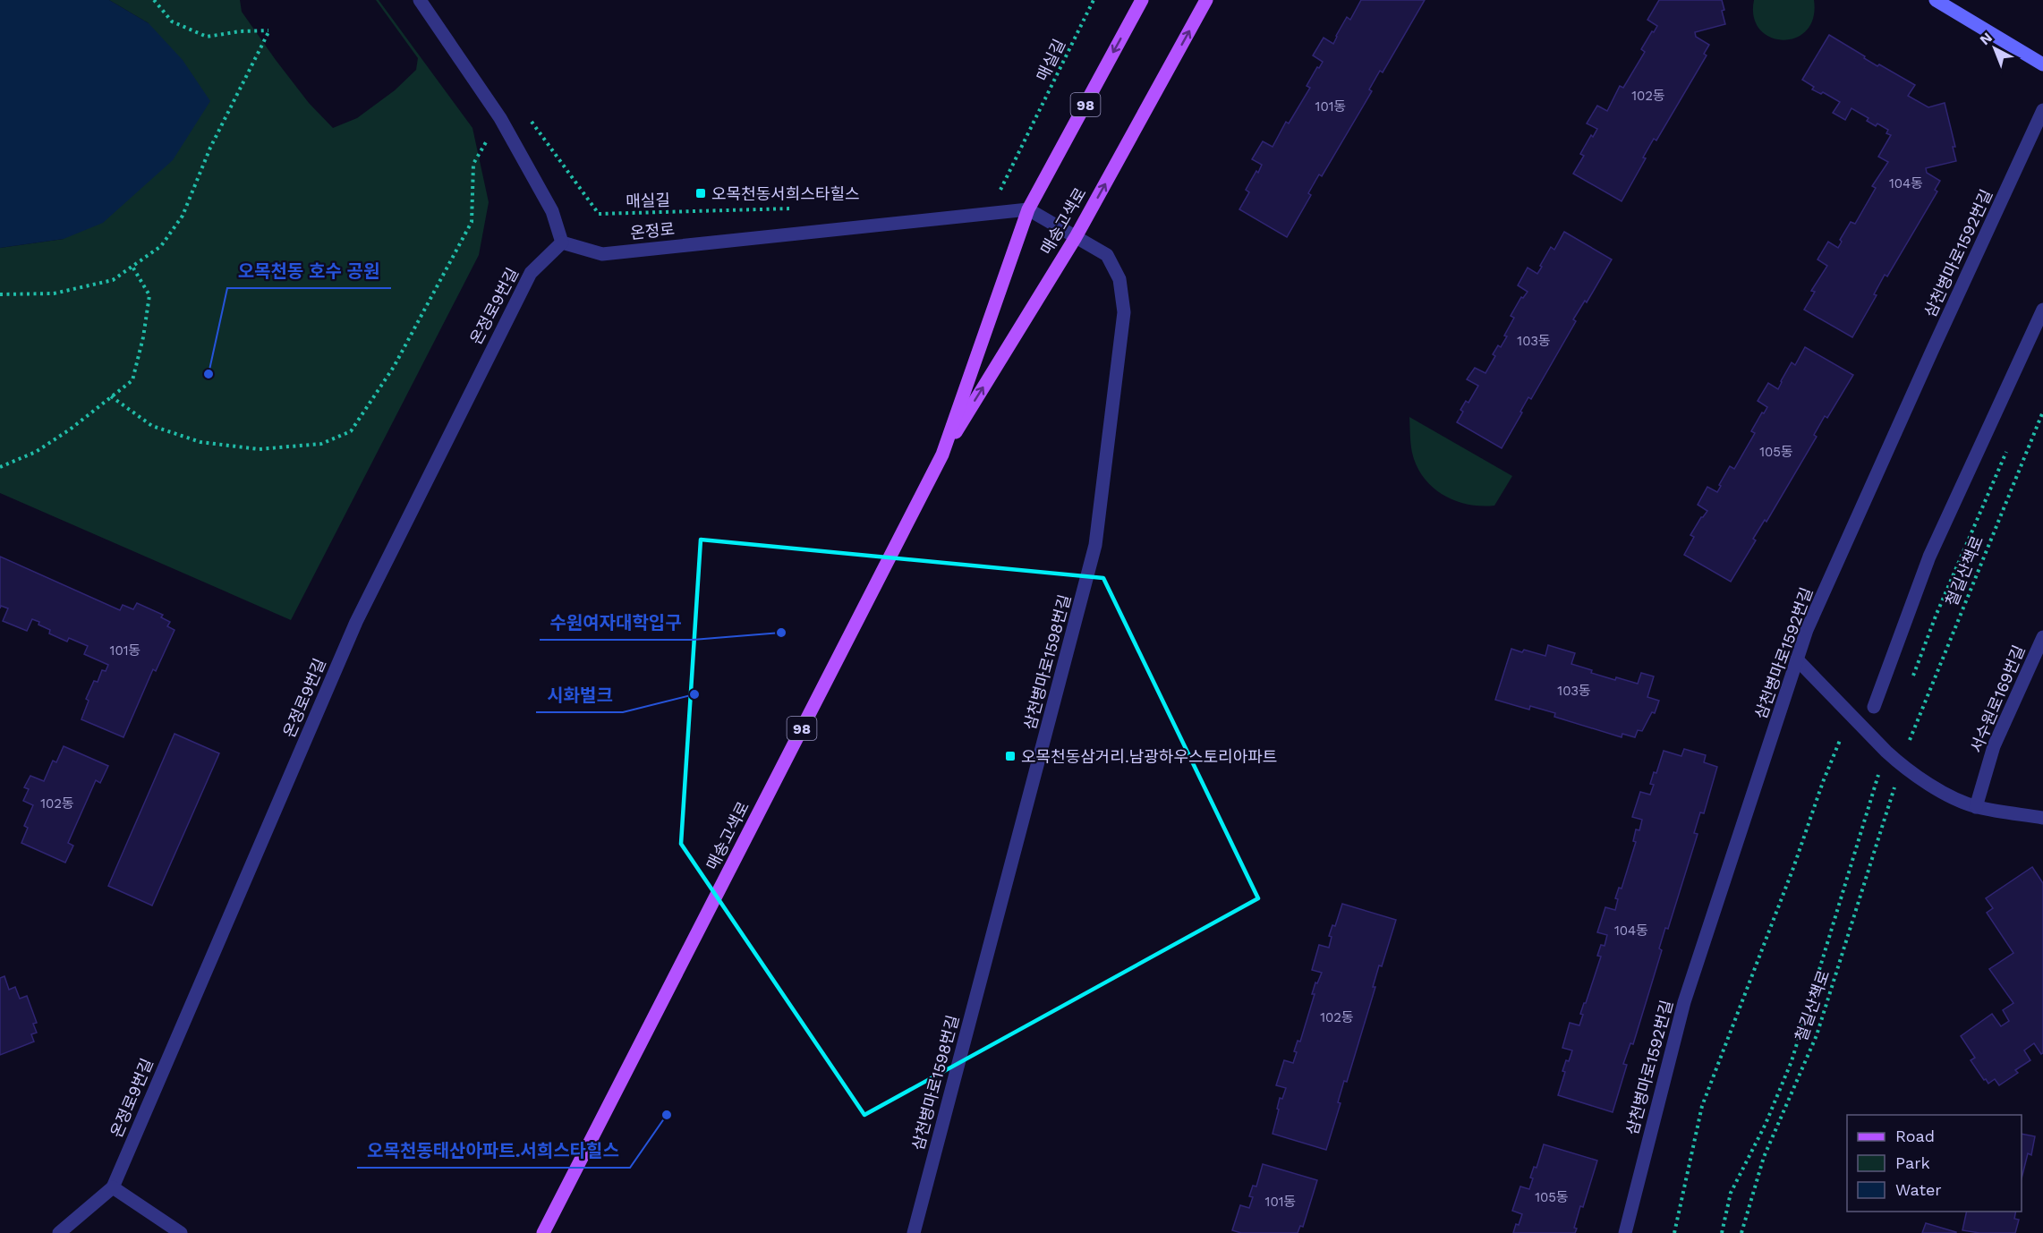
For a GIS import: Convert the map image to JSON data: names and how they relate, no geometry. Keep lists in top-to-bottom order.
{
  "streets": {
    "main road": ["98", "매송고색로"],
    "street": [
      "온정로",
      "삼천병마로1592번길",
      "온정로9번길",
      "삼천병마로1598번길",
      "서수원로169번길"
    ],
    "path": ["매실길", "철길산책로"]
  },
  "crossings": [
    ["매송고색로", "온정로"],
    ["매송고색로", "삼천병마로1598번길"],
    ["온정로", "온정로9번길"],
    ["온정로", "삼천병마로1598번길"]
  ],
  "places": {
    "transit": ["오목천동서희스타힐스", "오목천동삼거리.남광하우스토리아파트"],
    "other": [
      "오목천동 호수 공원",
      "수원여자대학입구",
      "시화벌크",
      "오목천동태산아파트.서희스타힐스"
    ]
  },
  "house_numbers": [
    "102동",
    "101동",
    "104동",
    "103동",
    "105동",
    "101동",
    "103동",
    "102동",
    "104동",
    "102동",
    "105동",
    "101동"
  ],
  "legend": ["Road", "Park", "Water"],
  "north": "top left"
}
